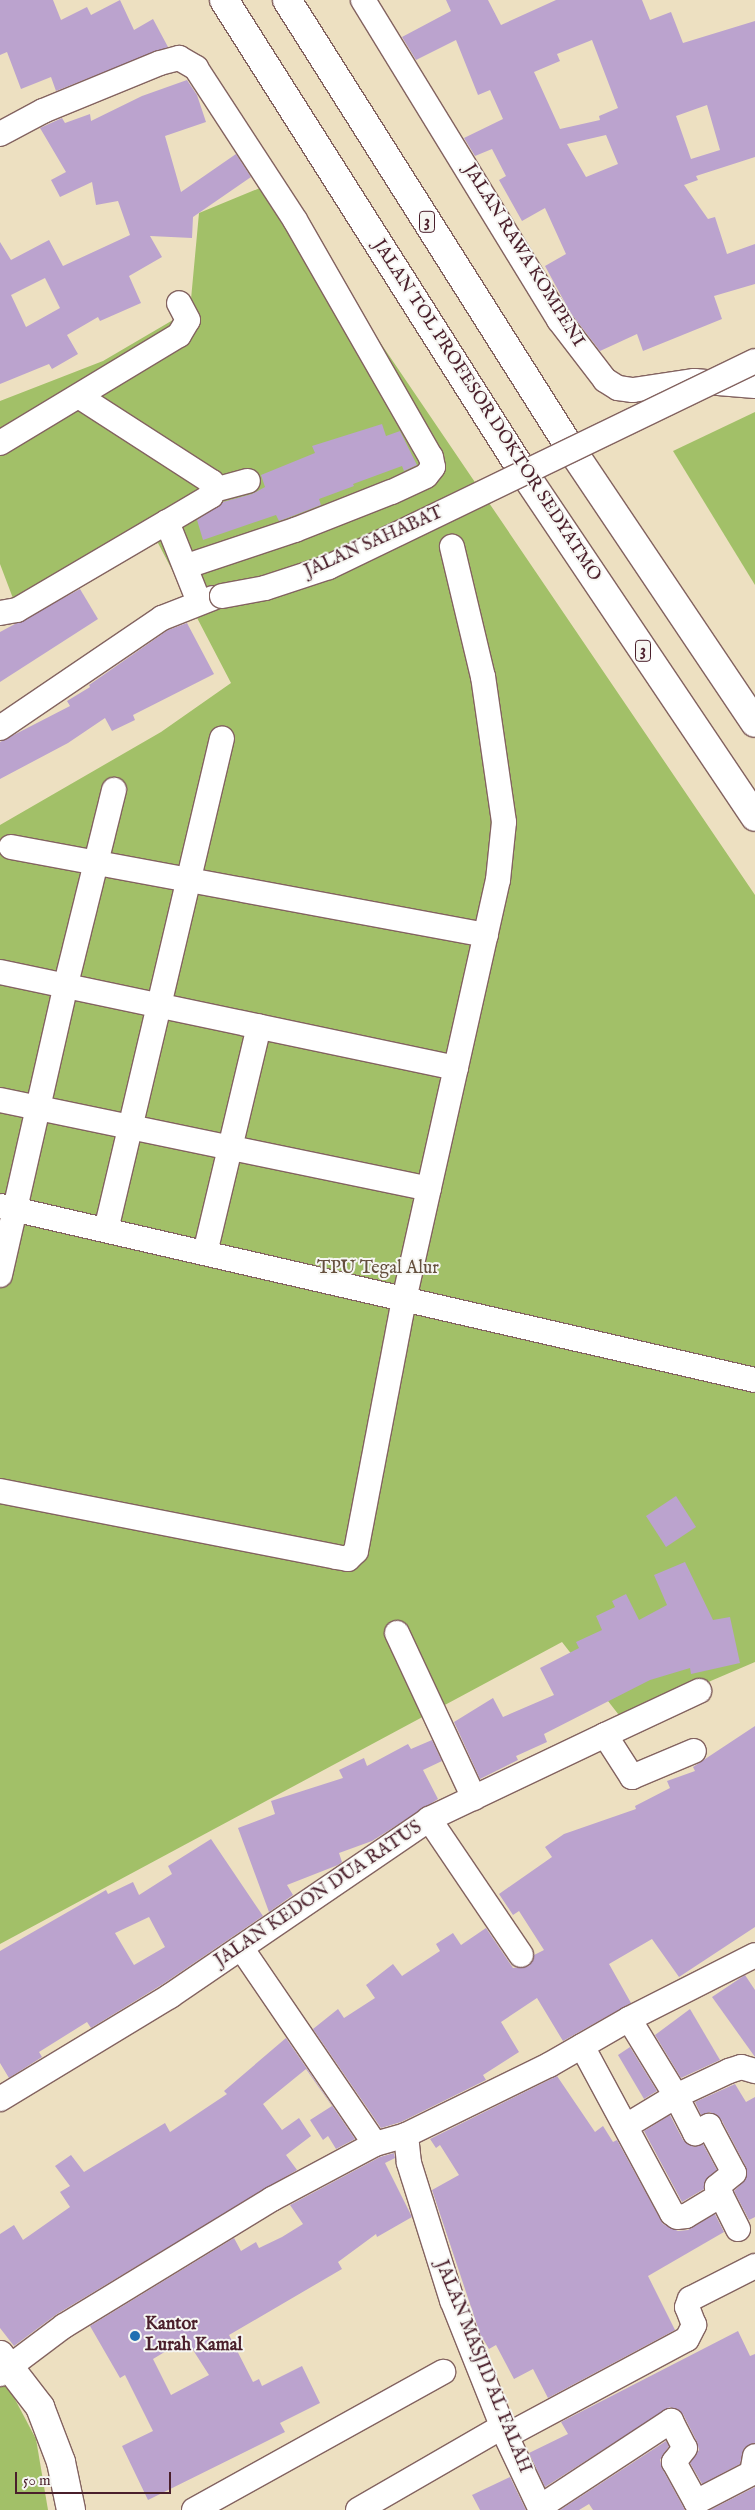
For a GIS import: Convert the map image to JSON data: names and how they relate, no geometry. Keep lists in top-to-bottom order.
{
  "streets": {
    "main road": ["3", "JALAN TOL PROFESOR DOKTOR SEDYATMO"],
    "street": [
      "JALAN RAWA KOMPENI",
      "JALAN SAHABAT",
      "JALAN KEDON DUA RATUS",
      "JALAN MASJID AL FALAH"
    ]
  },
  "parks": ["TPU Tegal Alur"],
  "places": ["Kantor Lurah Kamal"],
  "scale_bar": "50 m"
}
